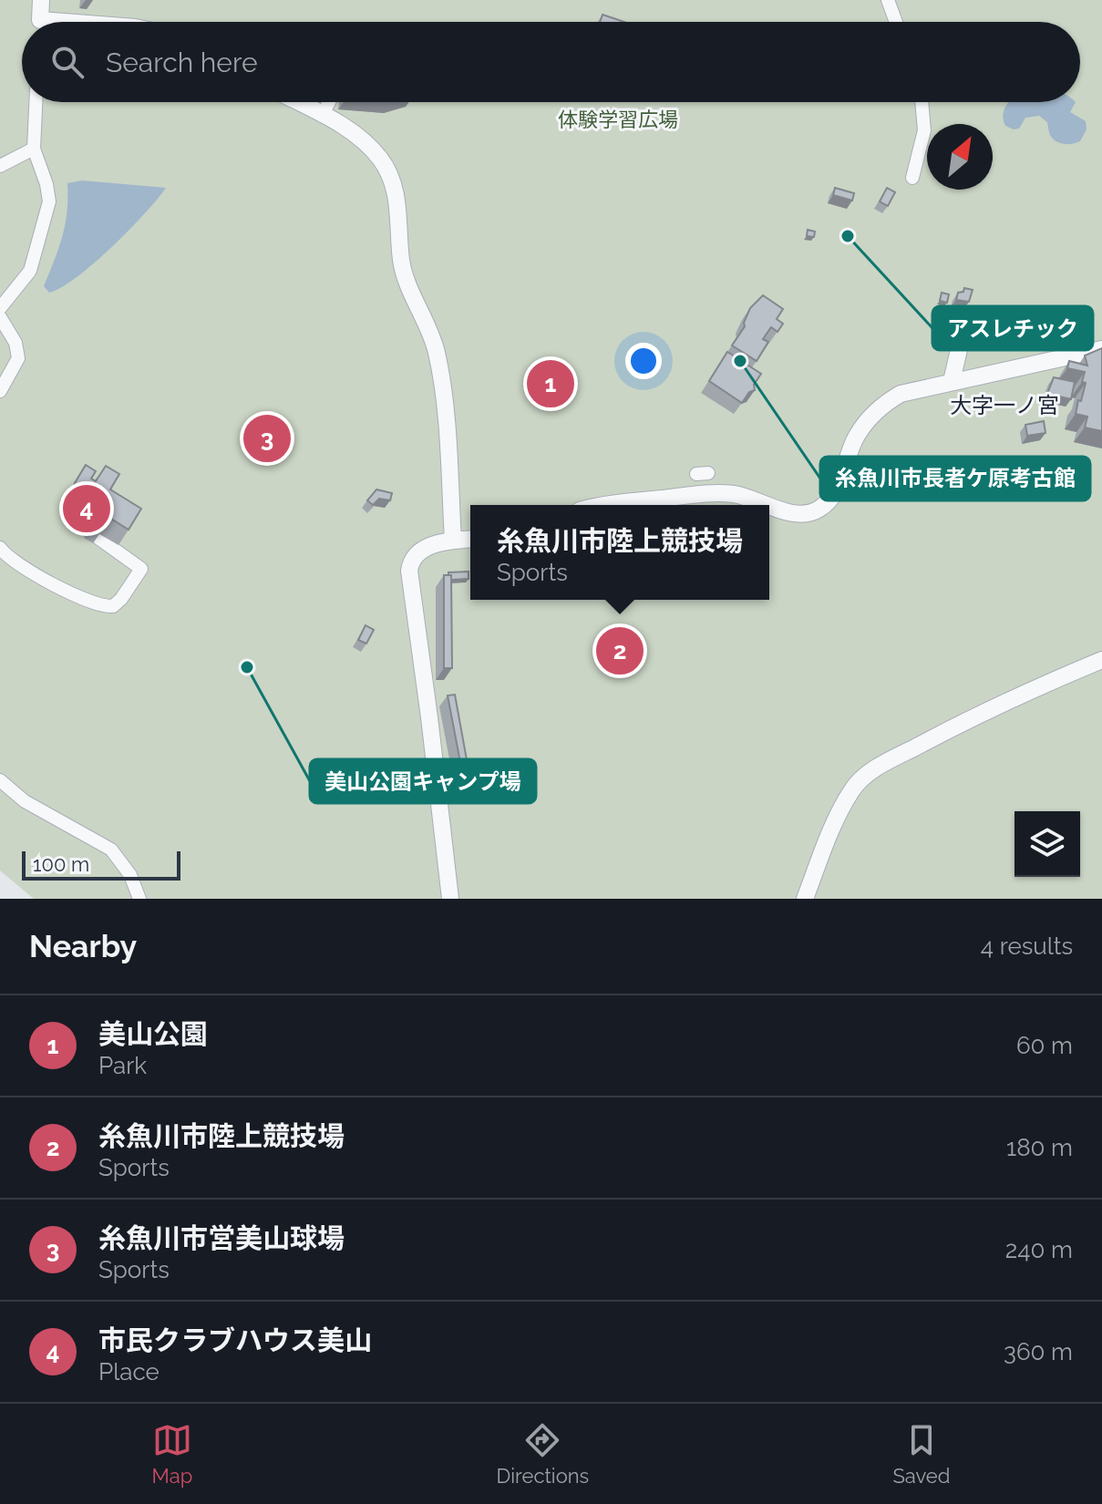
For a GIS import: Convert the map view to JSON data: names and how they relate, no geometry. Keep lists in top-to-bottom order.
{
  "districts": ["大字一ノ宮"],
  "parks": ["体験学習広場"],
  "places": ["アスレチック", "糸魚川市長者ケ原考古館", "美山公園キャンプ場"],
  "scale_bar": "100 m",
  "north": "top right",
  "page": {
    "search": "Search here",
    "pins": [
      "1",
      "3",
      "4",
      "2"
    ],
    "popup": ["糸魚川市陸上競技場", "Sports"],
    "scale": "100 m",
    "heading": ["Nearby", "4 results"],
    "list": [
      {
        "mark": "1",
        "name": "美山公園",
        "note": "Park",
        "value": "60 m"
      },
      {
        "mark": "2",
        "name": "糸魚川市陸上競技場",
        "note": "Sports",
        "value": "180 m"
      },
      {
        "mark": "3",
        "name": "糸魚川市営美山球場",
        "note": "Sports",
        "value": "240 m"
      },
      {
        "mark": "4",
        "name": "市民クラブハウス美山",
        "note": "Place",
        "value": "360 m"
      }
    ],
    "nav": ["Map", "Directions", "Saved"]
  }
}
